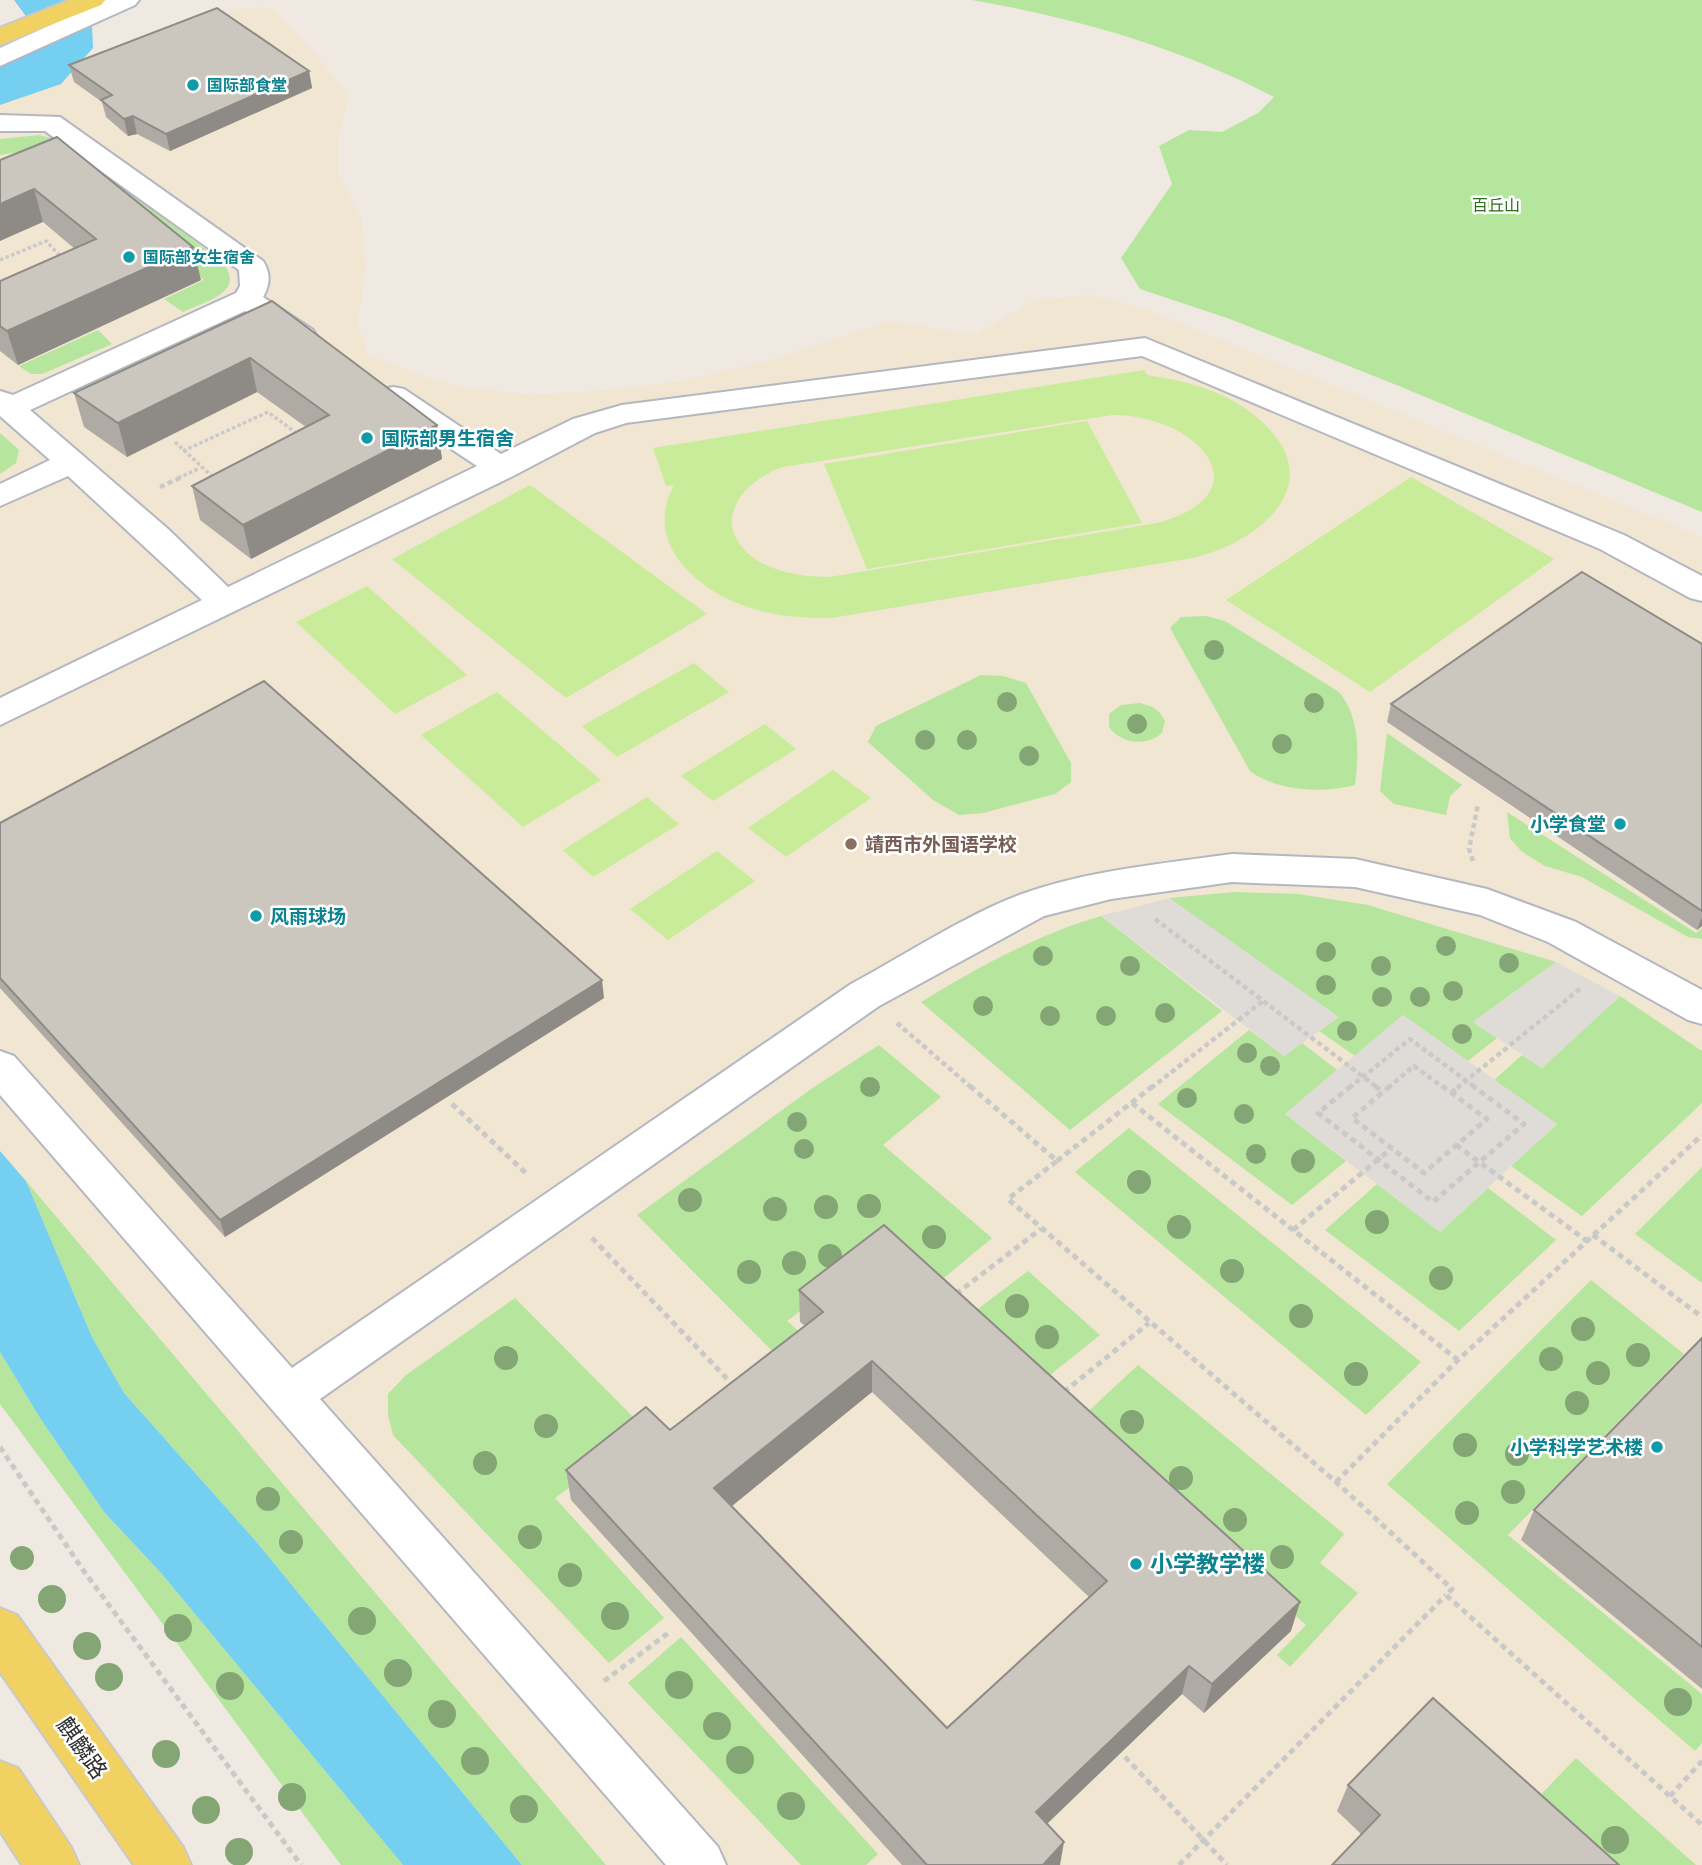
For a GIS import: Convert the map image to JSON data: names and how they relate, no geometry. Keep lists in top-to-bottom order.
{
  "streets": {
    "main road": ["麒麟路"]
  },
  "parks": ["百丘山"],
  "places": [
    "国际部食堂",
    "国际部女生宿舍",
    "国际部男生宿舍",
    "小学食堂",
    "靖西市外国语学校",
    "风雨球场",
    "小学科学艺术楼",
    "小学教学楼"
  ]
}
